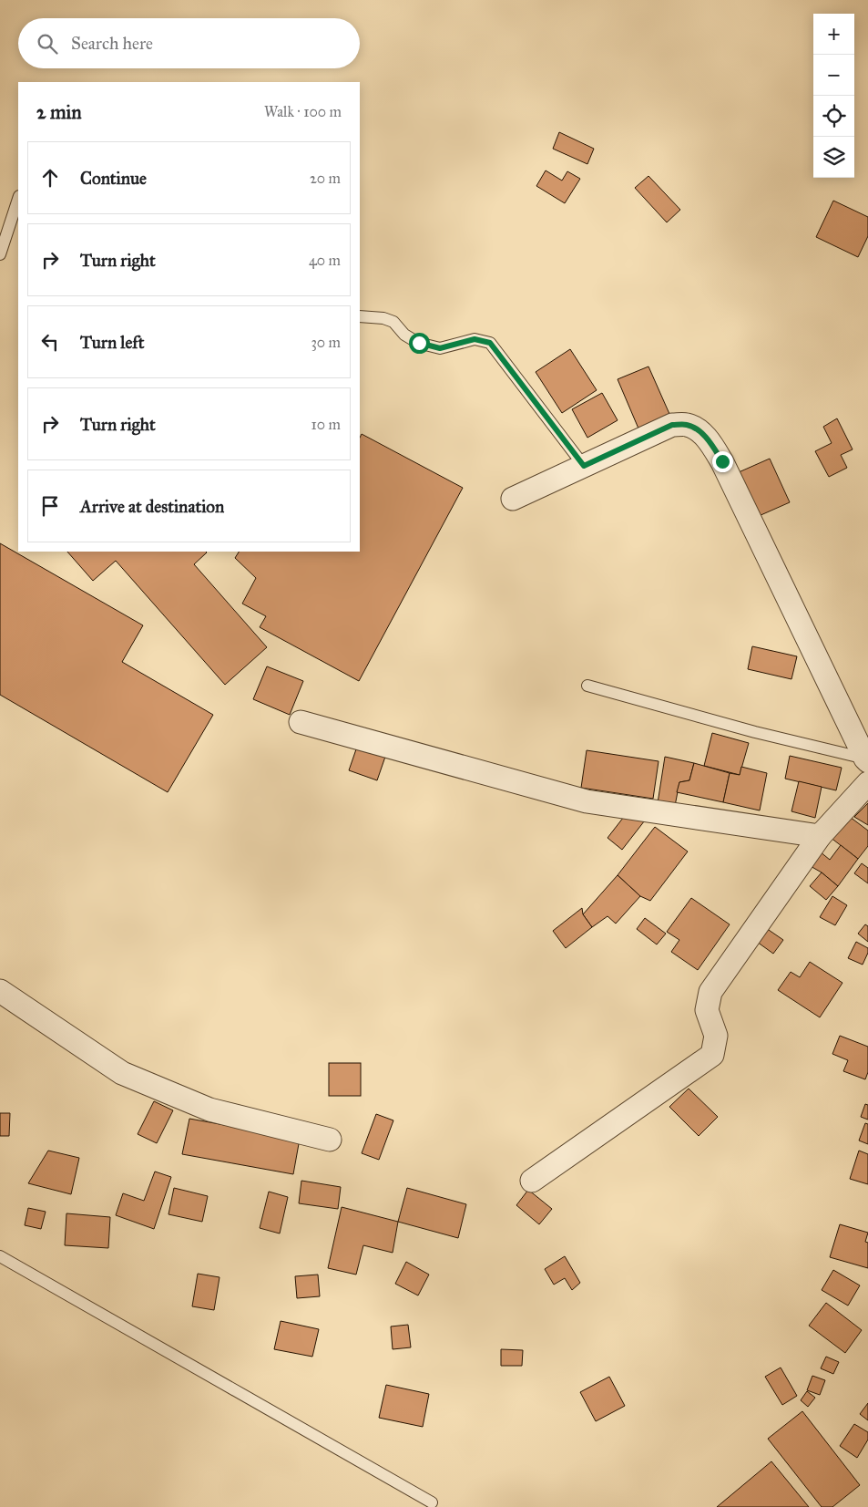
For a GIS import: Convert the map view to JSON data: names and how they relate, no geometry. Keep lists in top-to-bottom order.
{
  "page": {
    "map_buttons": ["+", "−"],
    "search": "Search here",
    "heading": ["2 min", "Walk · 100 m"],
    "list": [
      ["Continue", "20 m"],
      ["Turn right", "40 m"],
      ["Turn left", "30 m"],
      ["Turn right", "10 m"],
      "Arrive at destination"
    ]
  }
}
